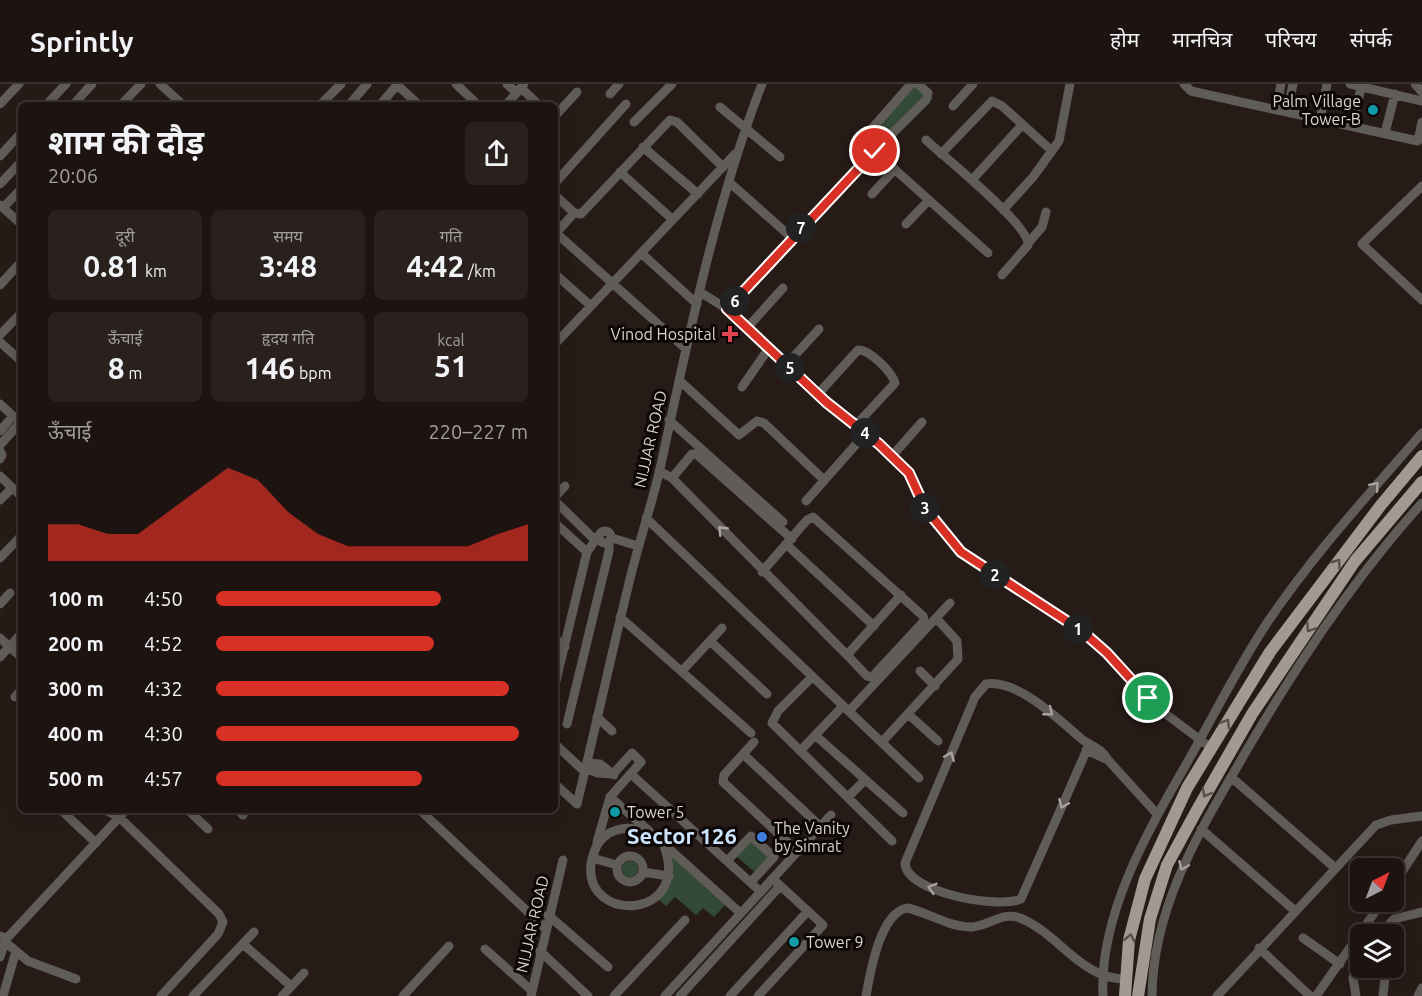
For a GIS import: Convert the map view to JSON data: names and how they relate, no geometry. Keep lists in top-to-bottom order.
{
  "streets": {
    "street": ["NIJJAR ROAD"]
  },
  "districts": ["Sector 126"],
  "places": {
    "other": [
      "Palm Village Tower-B",
      "Tower 5",
      "The Vanity by Simrat",
      "Tower 9"
    ],
    "health": ["Vinod Hospital"]
  },
  "north": "top right",
  "page": {
    "header": "Sprintly",
    "nav": [
      "होम",
      "मानचित्र",
      "परिचय",
      "संपर्क"
    ],
    "heading": ["शाम की दौड़", "20:06"],
    "stats": [
      ["दूरी", "0.81 km"],
      ["समय", "3:48"],
      ["गति", "4:42 /km"],
      ["ऊँचाई", "8 m"],
      ["हृदय गति", "146 bpm"],
      ["kcal", "51"]
    ],
    "pins": [
      "7",
      "6",
      "5",
      "4",
      "3",
      "2",
      "1"
    ],
    "chart": ["ऊँचाई", "220–227 m"],
    "list": [
      {
        "name": "100 m",
        "note": "4:50"
      },
      {
        "name": "200 m",
        "note": "4:52"
      },
      {
        "name": "300 m",
        "note": "4:32"
      },
      {
        "name": "400 m",
        "note": "4:30"
      },
      {
        "name": "500 m",
        "note": "4:57"
      }
    ]
  }
}
